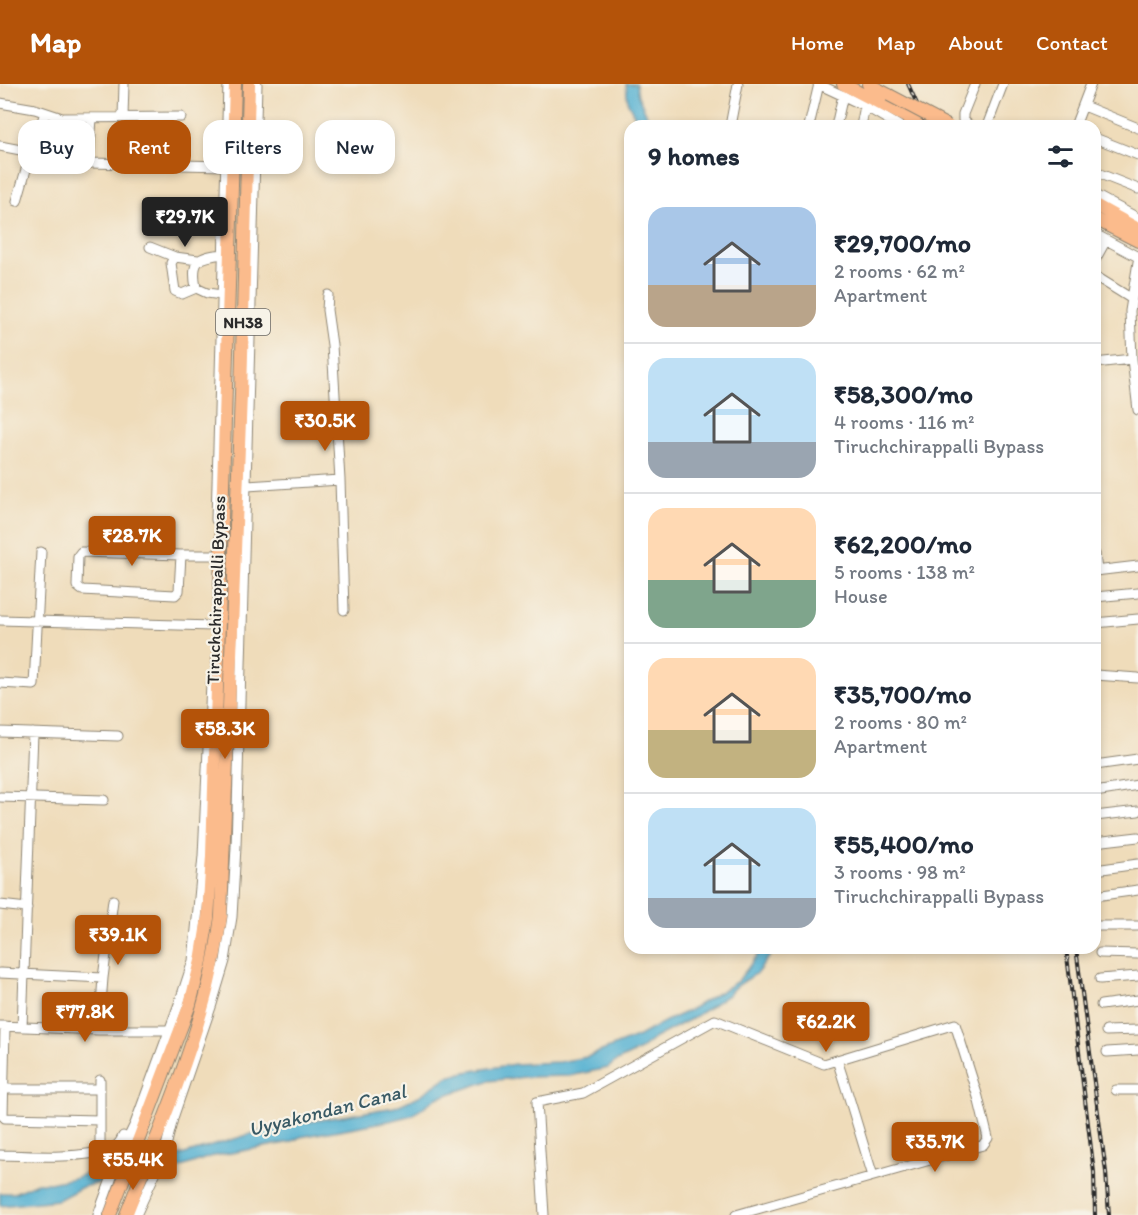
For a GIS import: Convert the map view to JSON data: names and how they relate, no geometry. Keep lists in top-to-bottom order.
{
  "streets": {
    "highway": ["NH38", "Tiruchchirappalli Bypass"]
  },
  "crossings": [
    ["NH38", "Tiruchchirappalli Bypass"]
  ],
  "water": ["Uyyakondan Canal"],
  "page": {
    "header": "Map",
    "nav": [
      "Home",
      "Map",
      "About",
      "Contact"
    ],
    "chip": [
      "Buy",
      "Rent",
      "Filters",
      "New"
    ],
    "heading": "9 homes",
    "list": [
      {
        "name": "₹29,700/mo",
        "note": "2 rooms · 62 m² · Apartment"
      },
      {
        "name": "₹58,300/mo",
        "note": "4 rooms · 116 m² · Tiruchchirappalli Bypass"
      },
      {
        "name": "₹62,200/mo",
        "note": "5 rooms · 138 m² · House"
      },
      {
        "name": "₹35,700/mo",
        "note": "2 rooms · 80 m² · Apartment"
      },
      {
        "name": "₹55,400/mo",
        "note": "3 rooms · 98 m² · Tiruchchirappalli Bypass"
      }
    ],
    "price": [
      "₹29.7K",
      "₹30.5K",
      "₹28.7K",
      "₹58.3K",
      "₹39.1K",
      "₹77.8K",
      "₹62.2K",
      "₹35.7K",
      "₹55.4K"
    ]
  }
}
